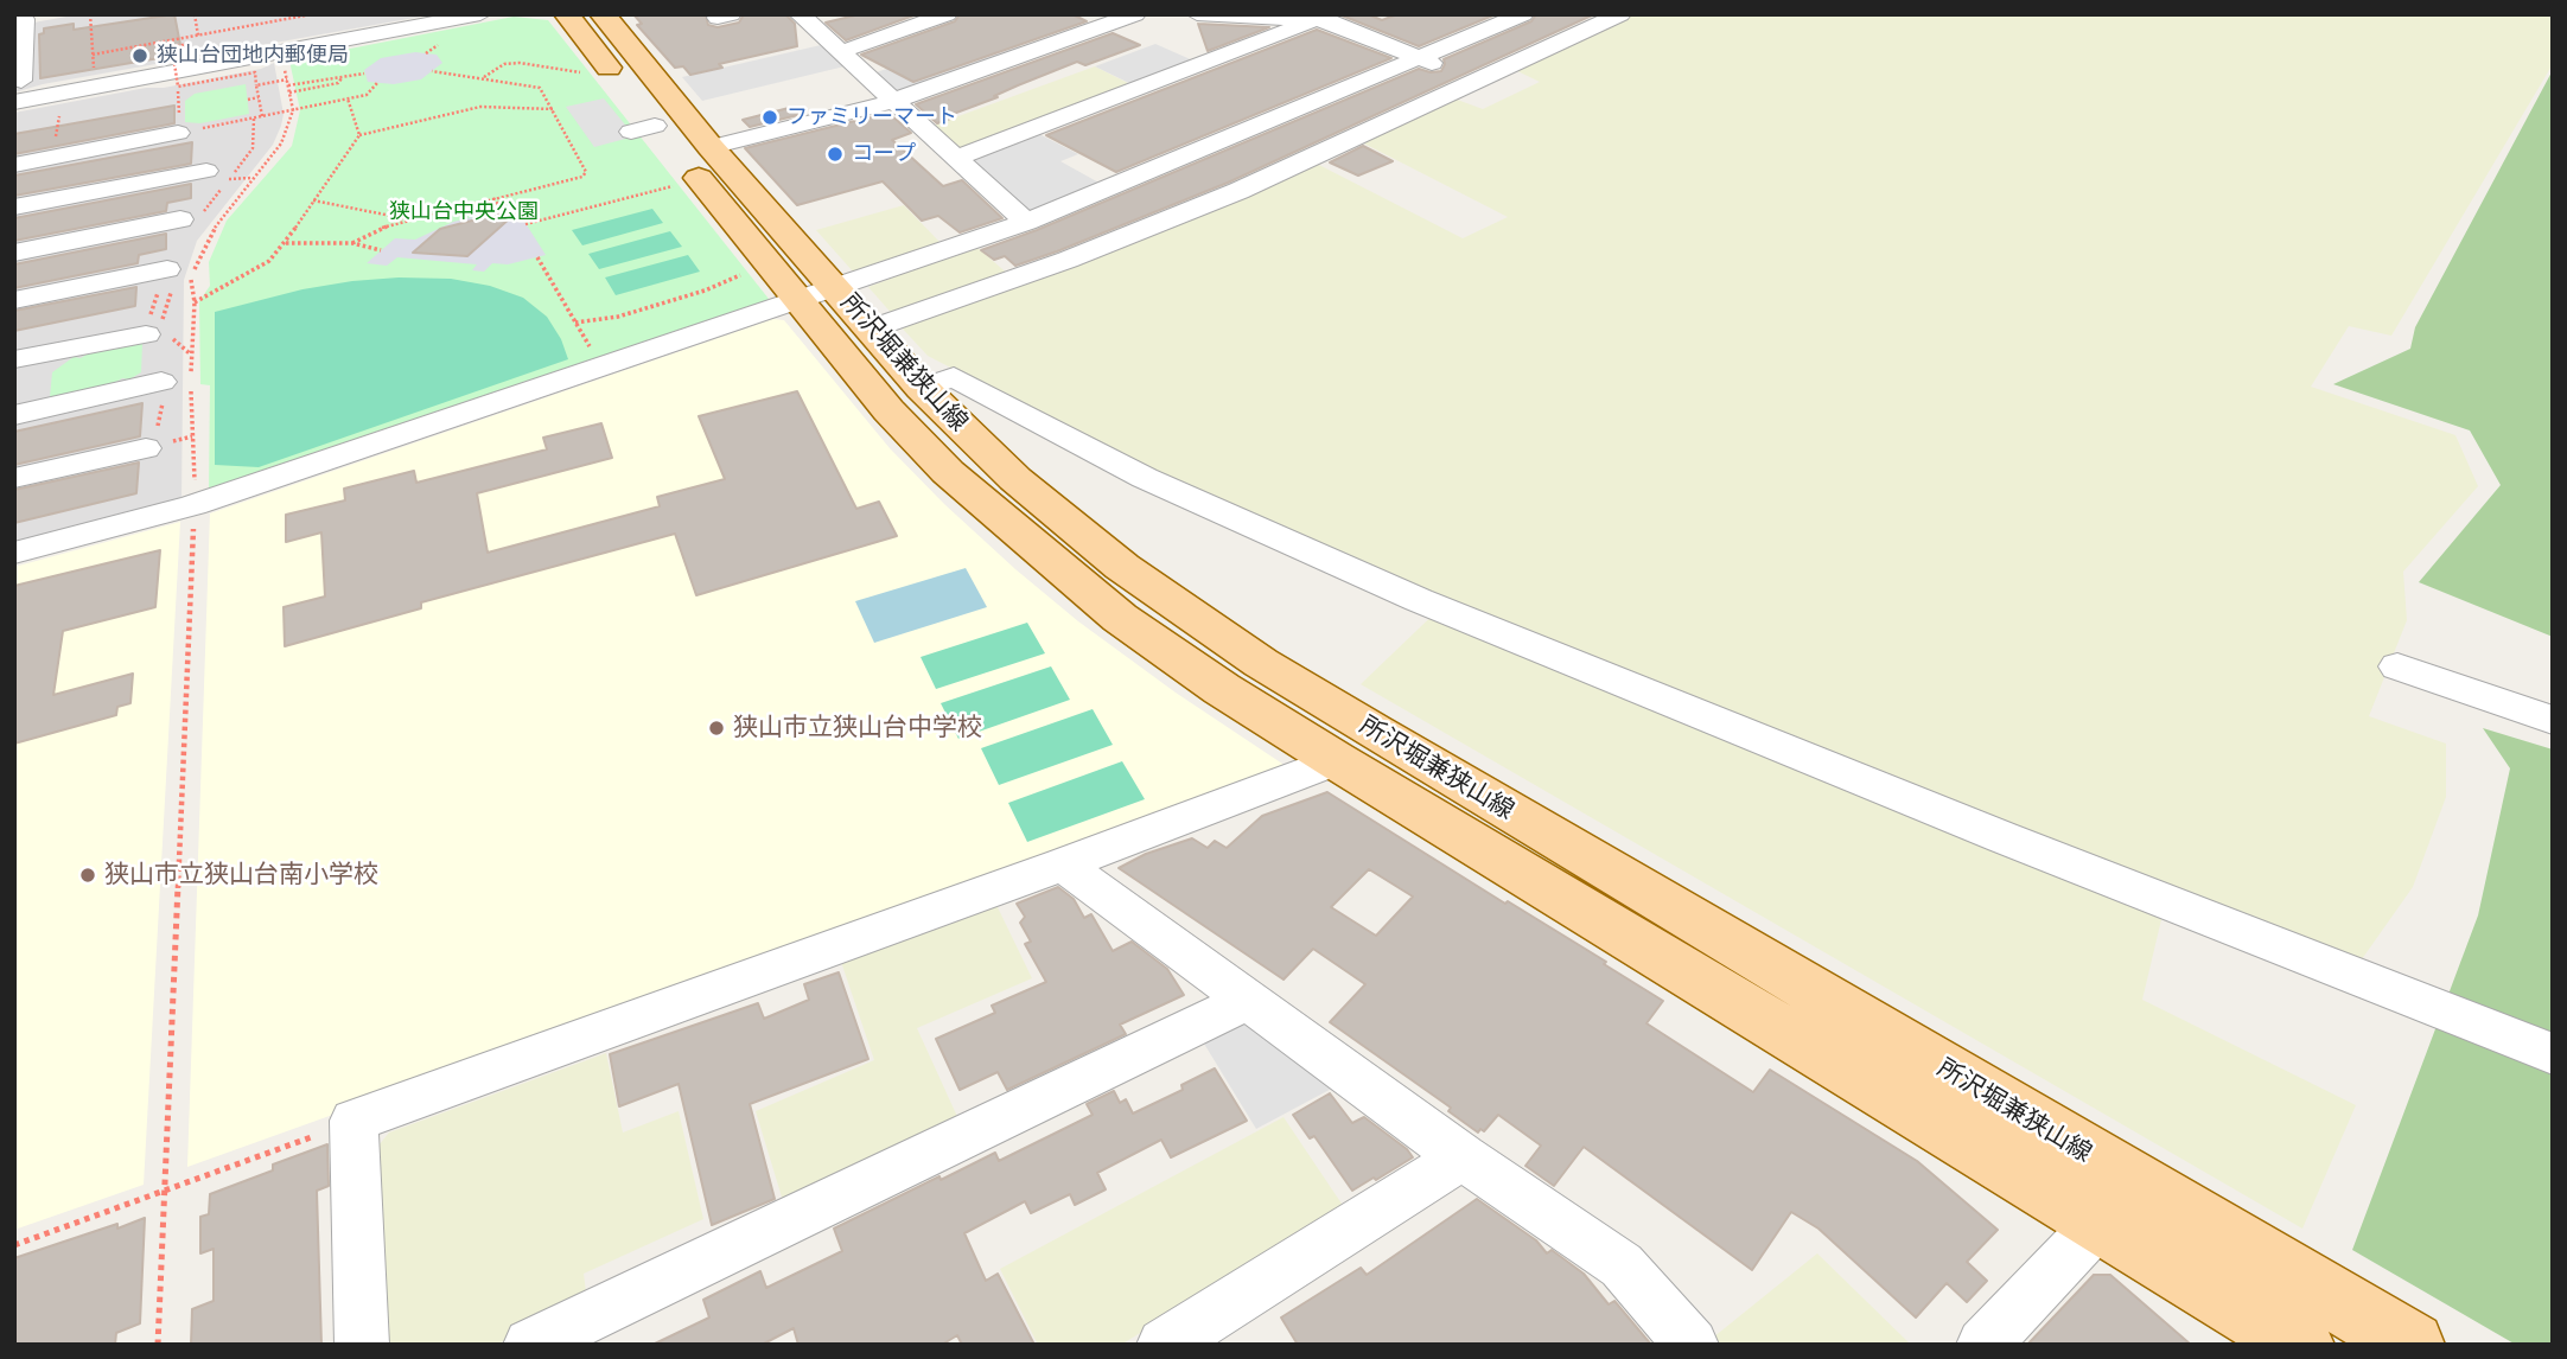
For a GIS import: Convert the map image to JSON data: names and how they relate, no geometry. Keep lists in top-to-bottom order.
{
  "streets": {
    "main road": ["所沢堀兼狭山線"]
  },
  "parks": ["狭山台中央公園"],
  "places": [
    "狭山台団地内郵便局",
    "ファミリーマート",
    "コープ",
    "狭山市立狭山台中学校",
    "狭山市立狭山台南小学校"
  ]
}
